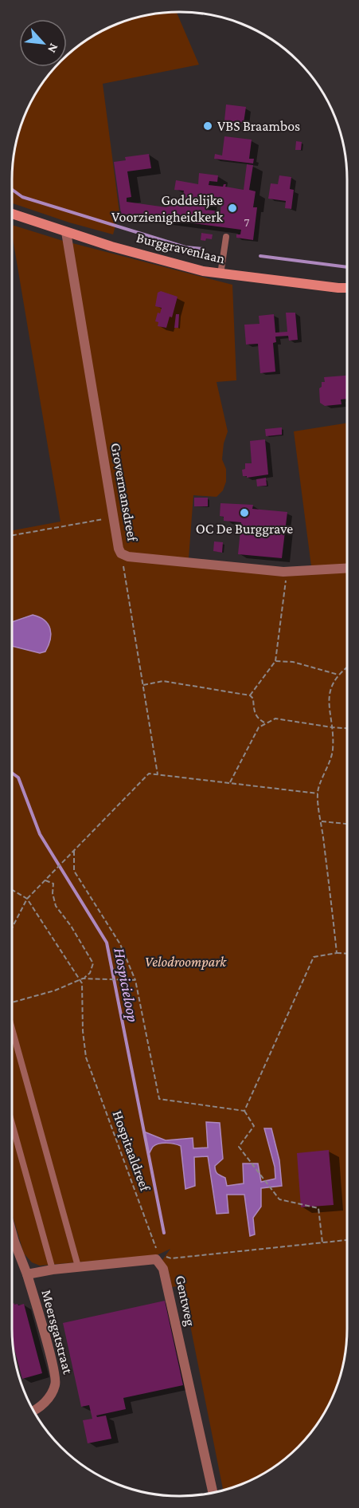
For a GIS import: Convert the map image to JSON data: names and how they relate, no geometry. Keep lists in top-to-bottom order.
{
  "streets": {
    "main road": ["Burggravenlaan"],
    "street": ["Grovermansdreef", "Gentweg", "Meersgatstraat"],
    "path": ["Hospitaaldreef"]
  },
  "crossings": [
    ["Burggravenlaan", "Grovermansdreef"],
    ["Gentweg", "Meersgatstraat"]
  ],
  "water": ["Hospicieloop"],
  "parks": ["Velodroompark"],
  "places": ["VBS Braambos", "Goddelijke Voorzienigheidkerk", "OC De Burggrave"],
  "house_numbers": ["7"],
  "north": "bottom right"
}
